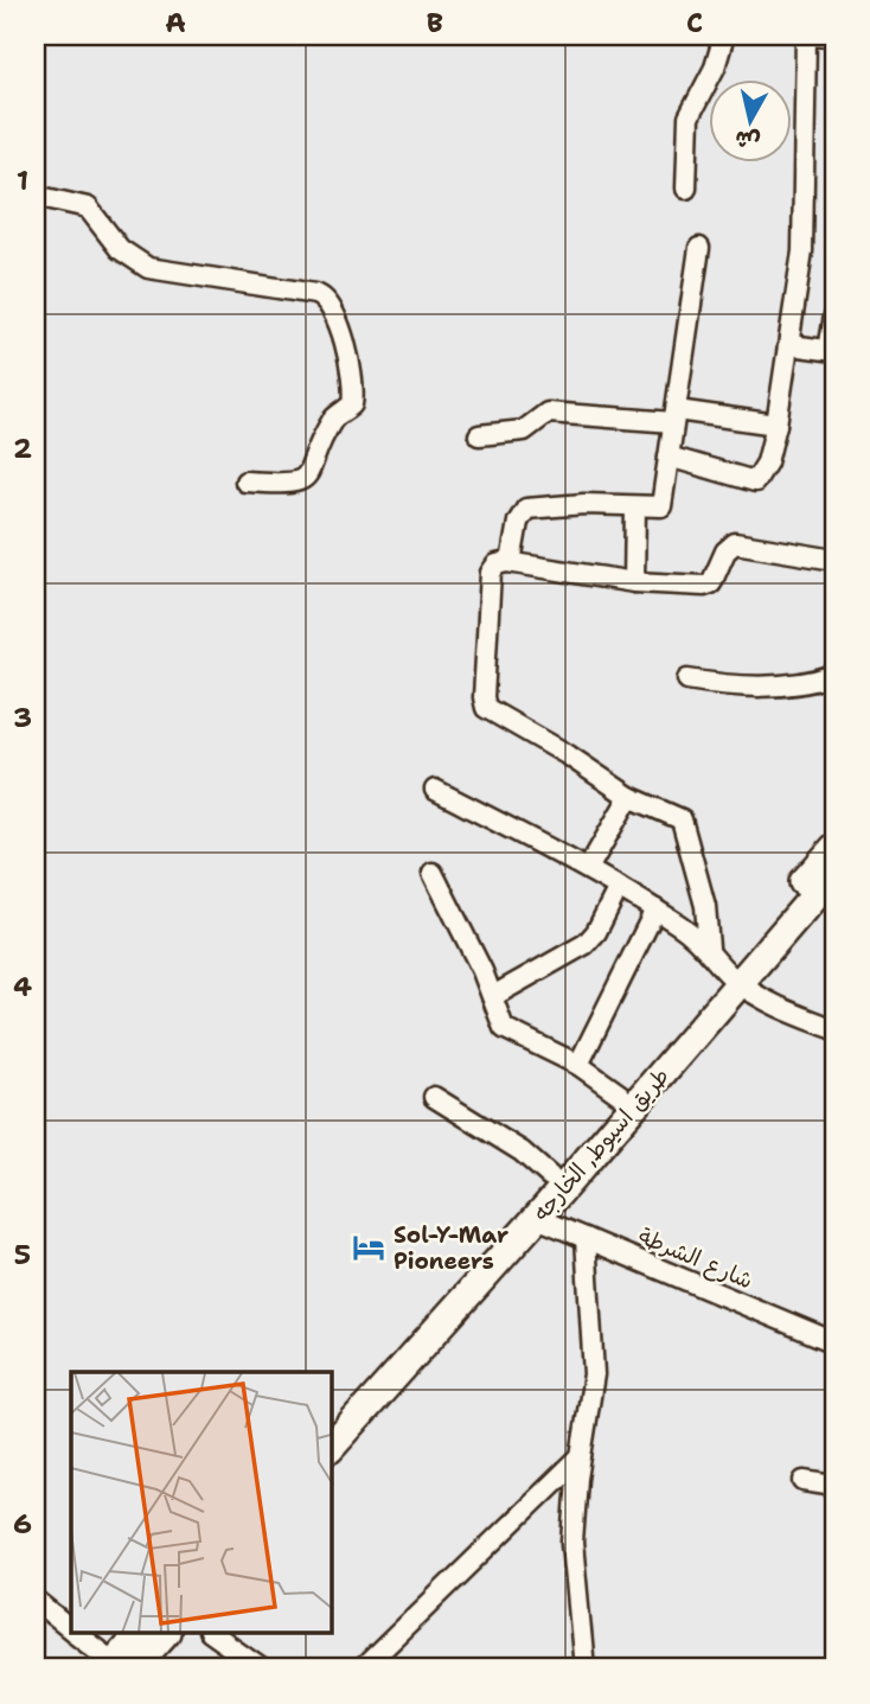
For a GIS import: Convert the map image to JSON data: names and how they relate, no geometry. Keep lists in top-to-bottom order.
{
  "streets": {
    "highway": ["طريق اسيوط, الخارجه"],
    "street": ["شارع الشرطة"]
  },
  "crossings": [
    ["طريق اسيوط, الخارجه", "شارع الشرطة"]
  ],
  "places": {
    "hotel": ["Sol-Y-Mar Pioneers"]
  },
  "north": "bottom",
  "grid": {
    "columns": ["A", "B", "C"],
    "rows": [
      "1",
      "2",
      "3",
      "4",
      "5",
      "6"
    ]
  }
}
